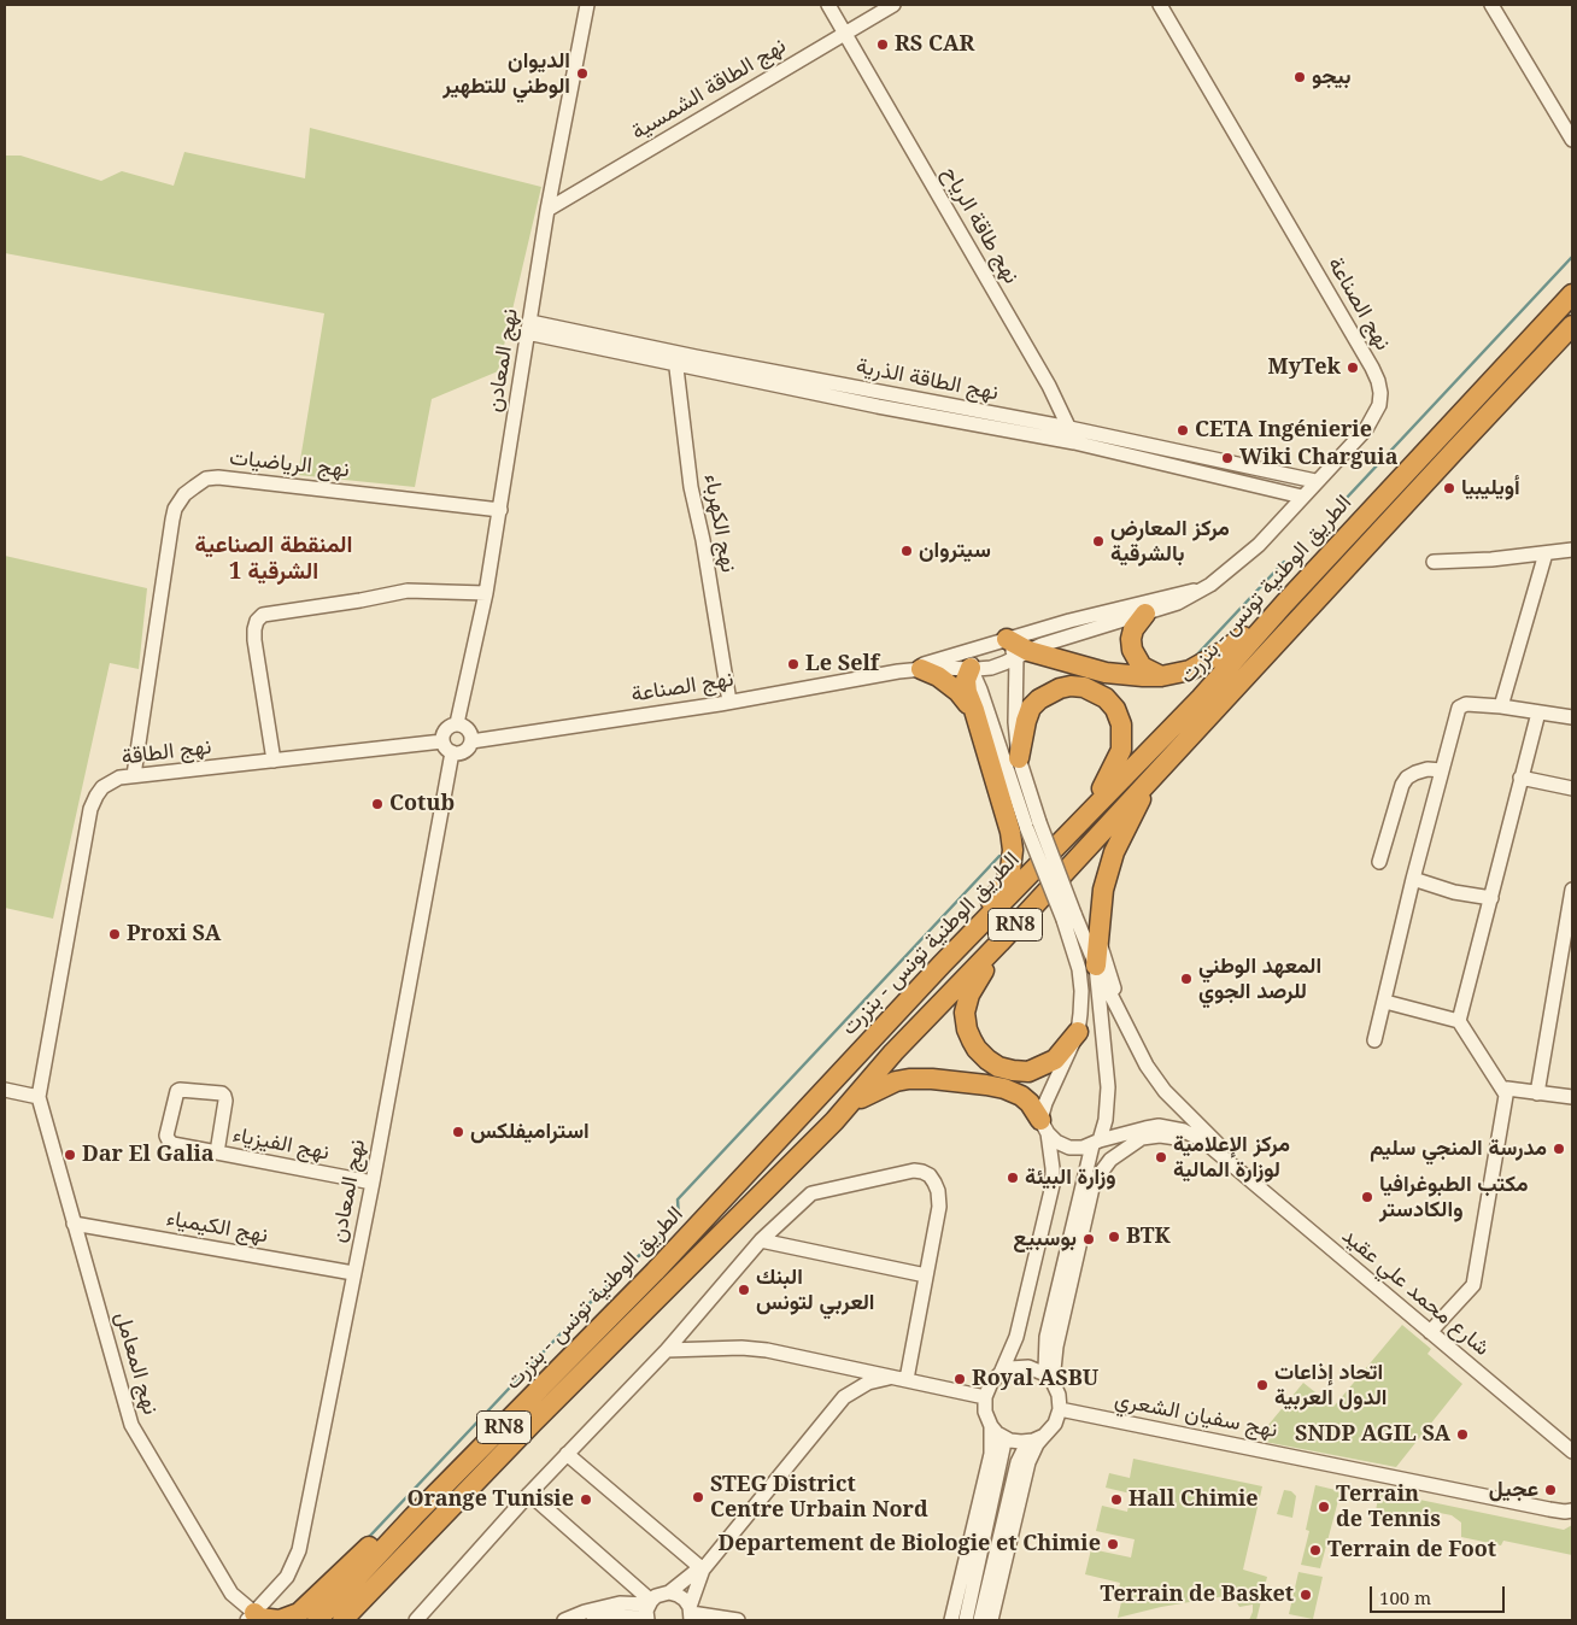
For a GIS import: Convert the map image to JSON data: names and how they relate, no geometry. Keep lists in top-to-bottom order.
{
  "streets": {
    "highway": ["الطريق الوطنية تونس - بنزرت", "RN8"],
    "street": [
      "نهج الطاقة الشمسية",
      "نهج طاقة الرياح",
      "نهج الصناعة",
      "نهج المعادن",
      "نهج الطاقة الذرية",
      "نهج الرياضيات",
      "نهج الكهرباء",
      "نهج الطاقة",
      "نهج الفيزياء",
      "نهج الكيمياء",
      "شارع محمد علي عقيد",
      "نهج المعامل",
      "نهج سفيان الشعري"
    ]
  },
  "crossings": [
    ["نهج الطاقة الشمسية", "نهج طاقة الرياح"],
    ["نهج الطاقة الشمسية", "نهج المعادن"],
    ["نهج طاقة الرياح", "نهج الطاقة الذرية"],
    ["نهج الصناعة", "نهج المعادن"],
    ["نهج الصناعة", "نهج الطاقة الذرية"],
    ["نهج الصناعة", "نهج الكهرباء"],
    ["نهج الصناعة", "نهج الطاقة"],
    ["نهج المعادن", "نهج الطاقة الذرية"],
    ["نهج المعادن", "نهج الرياضيات"],
    ["نهج المعادن", "نهج الطاقة"],
    ["نهج المعادن", "نهج الفيزياء"],
    ["نهج المعادن", "نهج الكيمياء"],
    ["نهج المعادن", "نهج المعامل"],
    ["نهج الطاقة الذرية", "نهج الكهرباء"],
    ["نهج الرياضيات", "نهج الطاقة"],
    ["الطريق الوطنية تونس - بنزرت", "RN8"],
    ["نهج الطاقة", "نهج المعامل"],
    ["نهج الكيمياء", "نهج المعامل"]
  ],
  "districts": ["المنقطة الصناعية الشرقية 1"],
  "places": [
    "RS CAR",
    "الديوان الوطني للتطهير",
    "بيجو",
    "MyTek",
    "CETA Ingénierie",
    "Wiki Charguia",
    "أويليبيا",
    "مركز المعارض بالشرقية",
    "سيتروان",
    "Le Self",
    "Cotub",
    "Proxi SA",
    "المعهد الوطني للرصد الجوي",
    "استراميفلكس",
    "مدرسة المنجي سليم",
    "Dar El Galia",
    "مركز الإعلامية لوزارة المالية",
    "وزارة البيئة",
    "مكتب الطبوغرافيا والكادستر",
    "BTK",
    "بوسبيع",
    "البنك العربي لتونس",
    "Royal ASBU",
    "اتحاد إذاعات الدول العربية",
    "SNDP AGIL SA",
    "عجيل",
    "STEG District Centre Urbain Nord",
    "Orange Tunisie",
    "Hall Chimie",
    "Terrain de Tennis",
    "Departement de Biologie et Chimie",
    "Terrain de Foot",
    "Terrain de Basket"
  ],
  "scale_bar": "100 m"
}
